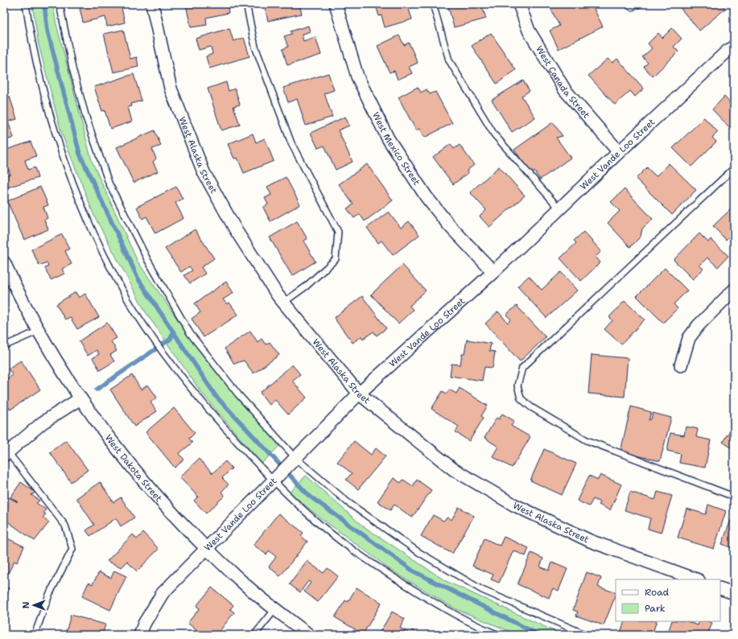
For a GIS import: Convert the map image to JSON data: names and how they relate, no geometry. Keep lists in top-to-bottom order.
{
  "streets": {
    "street": [
      "West Canada Street",
      "West Mexico Street",
      "West Vande Loo Street",
      "West Alaska Street",
      "West Dakota Street"
    ]
  },
  "crossings": [
    ["West Canada Street", "West Vande Loo Street"],
    ["West Mexico Street", "West Vande Loo Street"],
    ["West Vande Loo Street", "West Alaska Street"],
    ["West Vande Loo Street", "West Dakota Street"]
  ],
  "legend": ["Road", "Park"],
  "north": "left"
}
